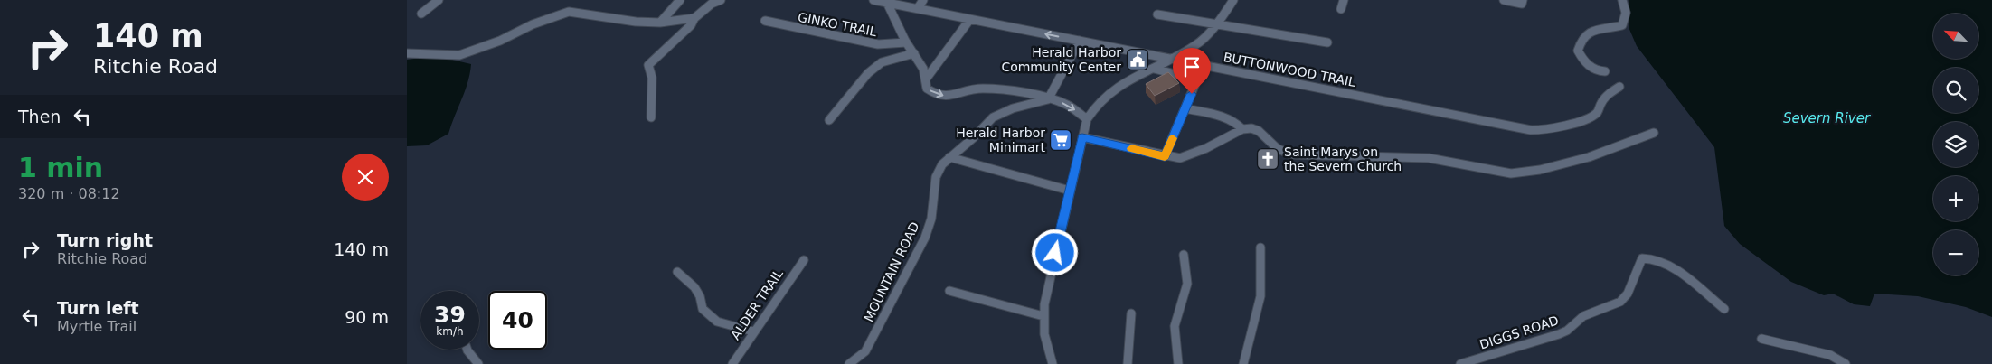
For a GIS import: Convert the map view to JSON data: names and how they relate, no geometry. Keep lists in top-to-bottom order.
{
  "streets": {
    "street": [
      "GINKO TRAIL",
      "BUTTONWOOD TRAIL",
      "MOUNTAIN ROAD",
      "ALDER TRAIL",
      "DIGGS ROAD"
    ]
  },
  "water": ["Severn River"],
  "places": {
    "public building": ["Herald Harbor Community Center"],
    "supermarket": ["Herald Harbor Minimart"],
    "church": ["Saint Marys on the Severn Church"]
  },
  "north": "top left",
  "page": {
    "turn": ["140 m", "Ritchie Road"],
    "map_buttons": ["+", "−"],
    "then": "Then",
    "heading": ["1 min", "320 m · 08:12"],
    "list": [
      {
        "name": "Turn right",
        "note": "Ritchie Road",
        "value": "140 m"
      },
      {
        "name": "Turn left",
        "note": "Myrtle Trail",
        "value": "90 m"
      }
    ],
    "speed": "39 km/h",
    "limit": "40"
  }
}
